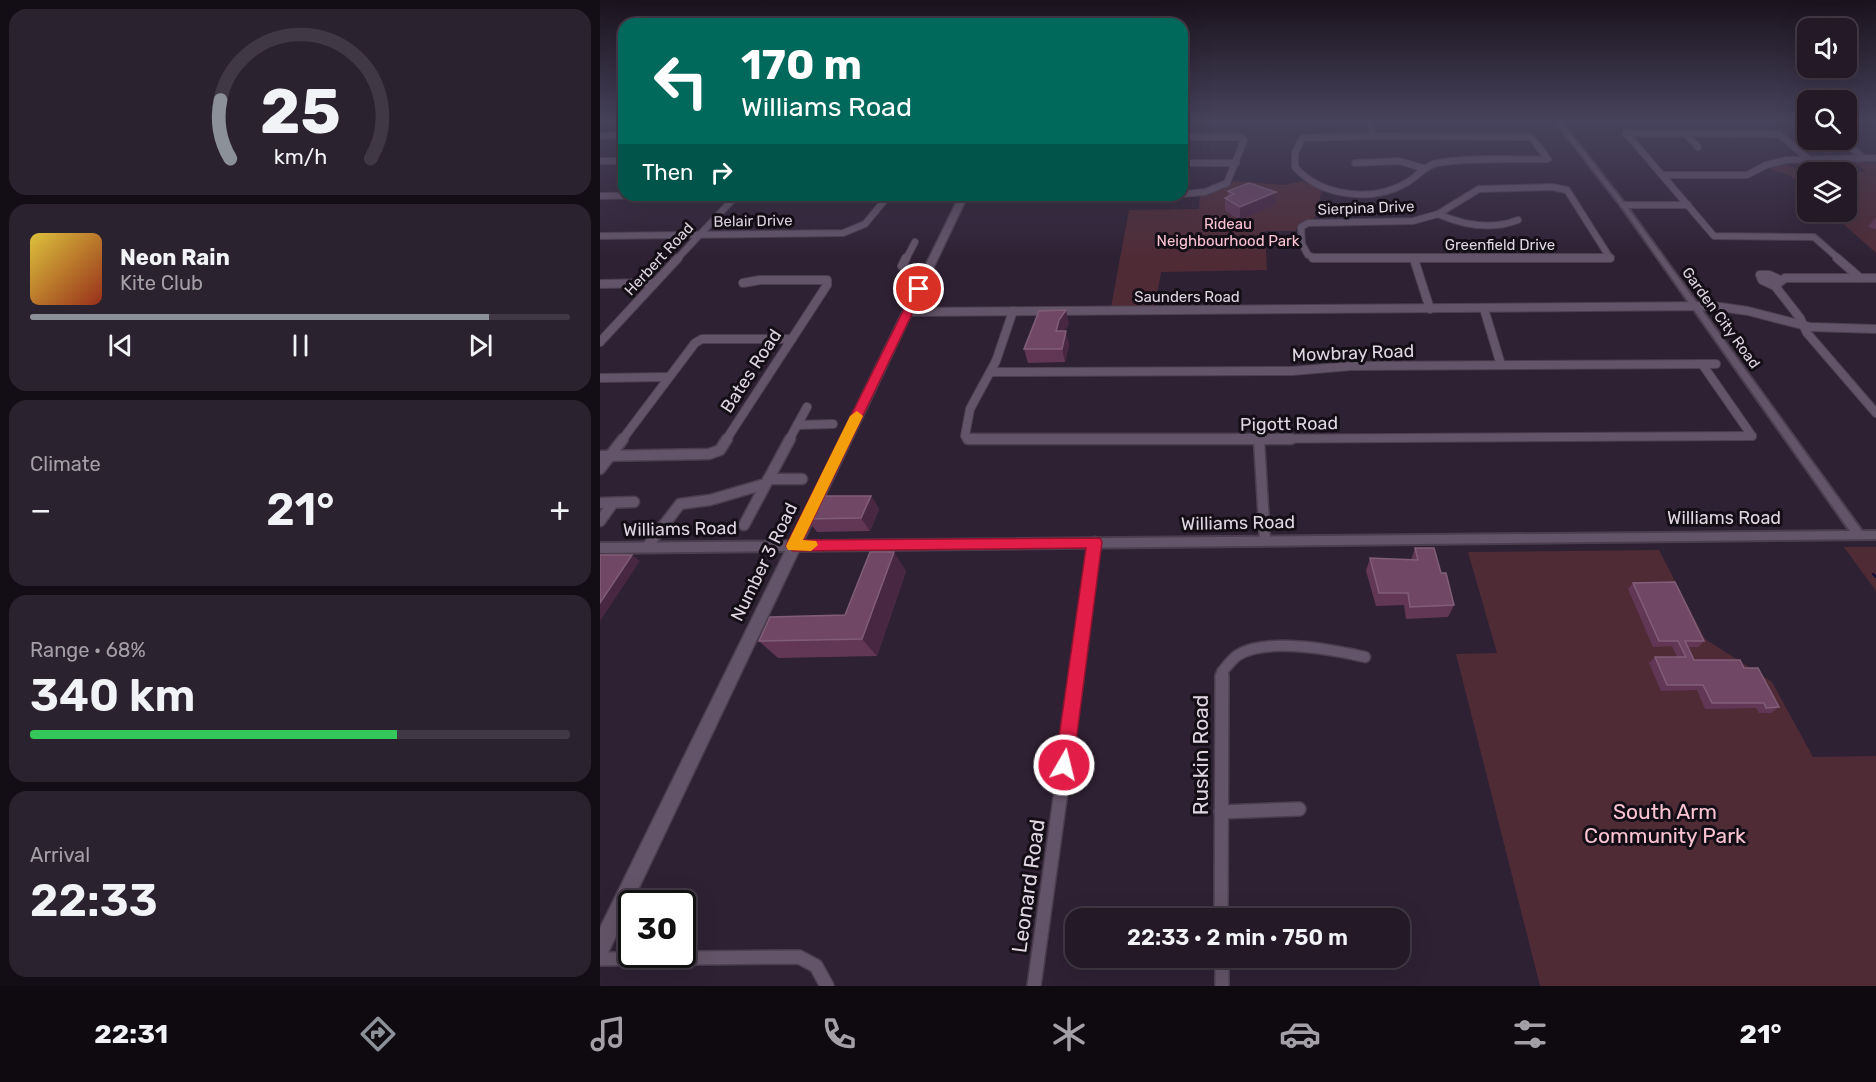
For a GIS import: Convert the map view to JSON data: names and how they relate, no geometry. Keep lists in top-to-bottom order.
{
  "streets": {
    "main road": ["Number 3 Road"],
    "street": [
      "Sierpina Drive",
      "Belair Drive",
      "Greenfield Drive",
      "Herbert Road",
      "Saunders Road",
      "Garden City Road",
      "Mowbray Road",
      "Bates Road",
      "Pigott Road",
      "Williams Road",
      "Ruskin Road",
      "Leonard Road"
    ]
  },
  "crossings": [
    ["Sierpina Drive", "Greenfield Drive"],
    ["Belair Drive", "Herbert Road"],
    ["Saunders Road", "Garden City Road"],
    ["Saunders Road", "Pigott Road"],
    ["Saunders Road", "Number 3 Road"],
    ["Garden City Road", "Williams Road"],
    ["Mowbray Road", "Pigott Road"],
    ["Williams Road", "Number 3 Road"],
    ["Williams Road", "Leonard Road"]
  ],
  "parks": ["Rideau Neighbourhood Park", "South Arm Community Park"],
  "page": {
    "turn": ["170 m", "Williams Road"],
    "then": "Then",
    "song": ["Neon Rain", "Kite Club"],
    "tile": [
      "Climate",
      ["Range · 68%", "340 km"],
      ["Arrival", "22:33"]
    ],
    "heat": ["−", "21°", "+"],
    "limit": "30",
    "trip": "22:33 · 2 min · 750 m",
    "tabs": ["22:31", "21°"],
    "gauge": ["25", "km/h"]
  }
}
